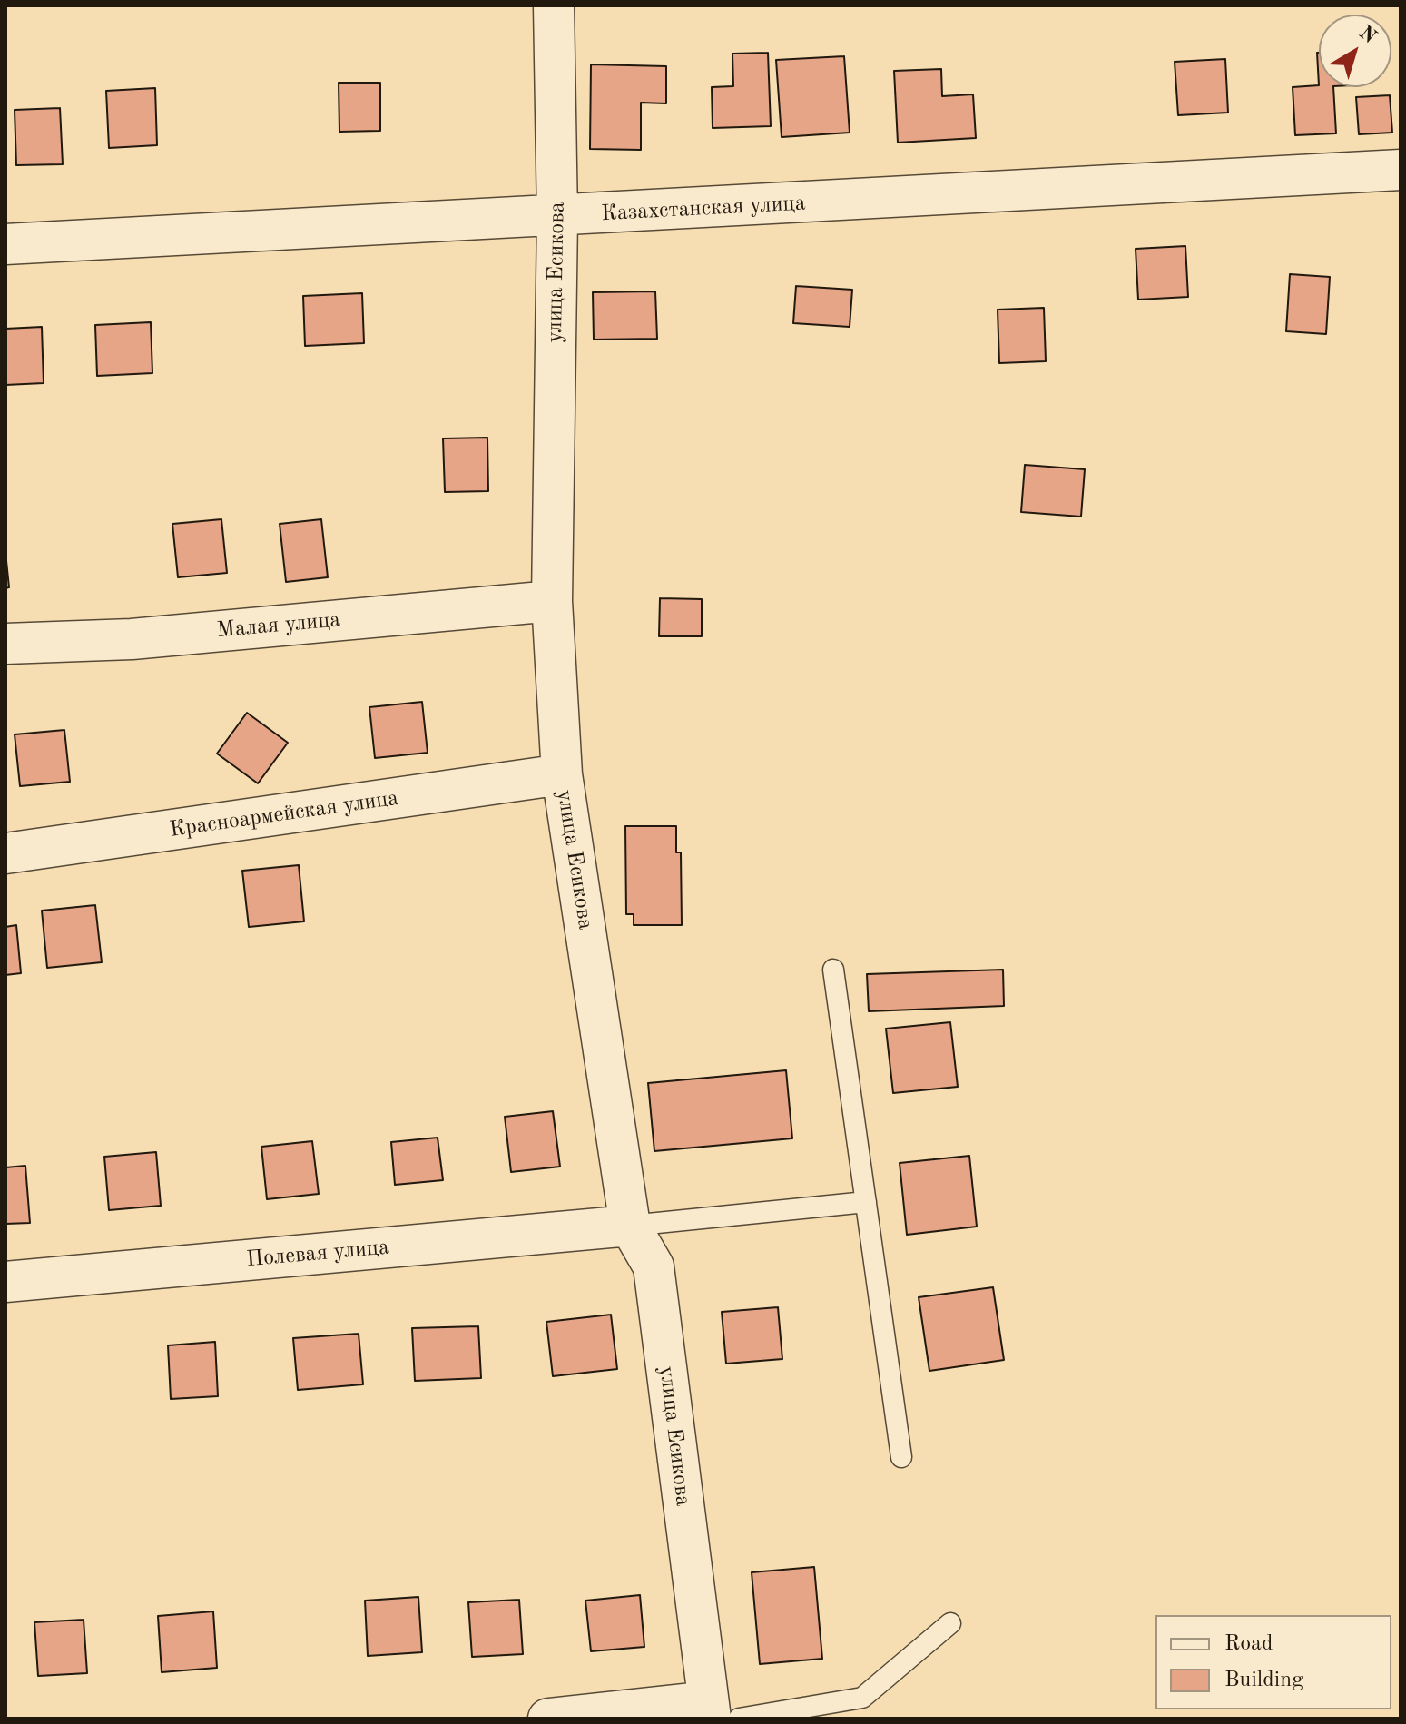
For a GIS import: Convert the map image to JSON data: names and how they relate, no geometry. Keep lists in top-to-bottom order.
{
  "streets": {
    "street": [
      "Казахстанская улица",
      "улица Есикова",
      "Малая улица",
      "Красноармейская улица",
      "Полевая улица"
    ]
  },
  "crossings": [
    ["Казахстанская улица", "улица Есикова"],
    ["улица Есикова", "Малая улица"],
    ["улица Есикова", "Красноармейская улица"],
    ["улица Есикова", "Полевая улица"]
  ],
  "legend": ["Road", "Building"],
  "north": "top right"
}
